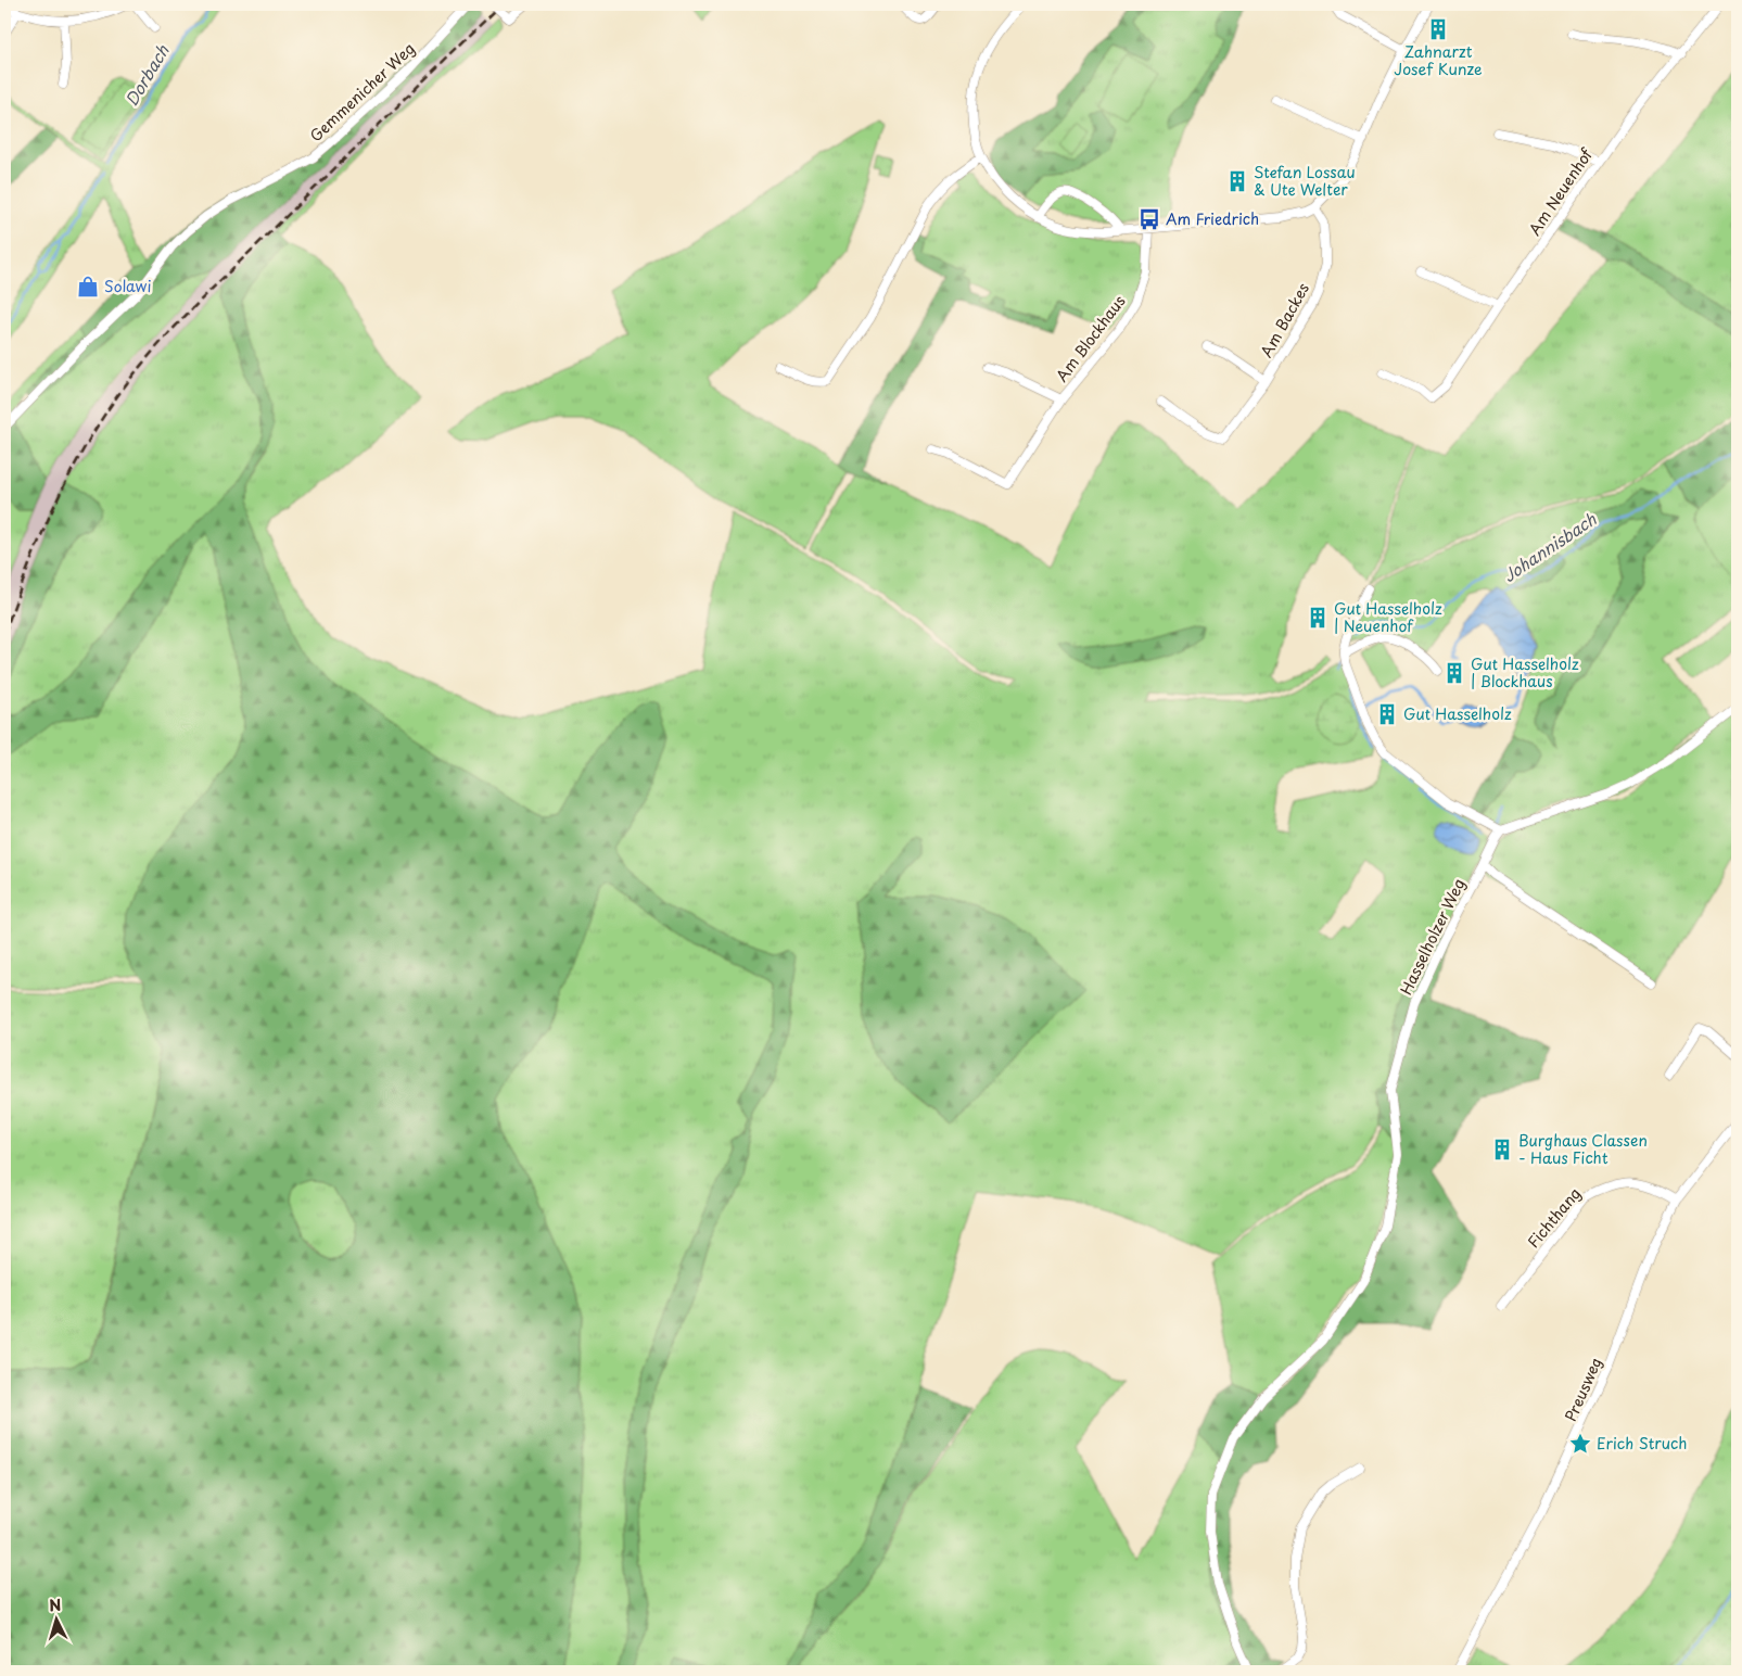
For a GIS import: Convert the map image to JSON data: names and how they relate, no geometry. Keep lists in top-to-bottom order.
{
  "streets": {
    "street": [
      "Gemmenicher Weg",
      "Am Neuenhof",
      "Am Backes",
      "Am Blockhaus",
      "Hasselholzer Weg",
      "Fichthang",
      "Preusweg"
    ]
  },
  "crossings": [
    ["Fichthang", "Preusweg"]
  ],
  "water": ["Dorbach", "Johannisbach"],
  "places": {
    "building": [
      "Zahnarzt Josef Kunze",
      "Stefan Lossau & Ute Welter",
      "Gut Hasselholz | Neuenhof",
      "Gut Hasselholz | Blockhaus",
      "Gut Hasselholz",
      "Burghaus Classen - Haus Ficht"
    ],
    "bus stop": ["Am Friedrich"],
    "shop": ["Solawi"],
    "place": ["Erich Struch"]
  },
  "north": "top"
}
